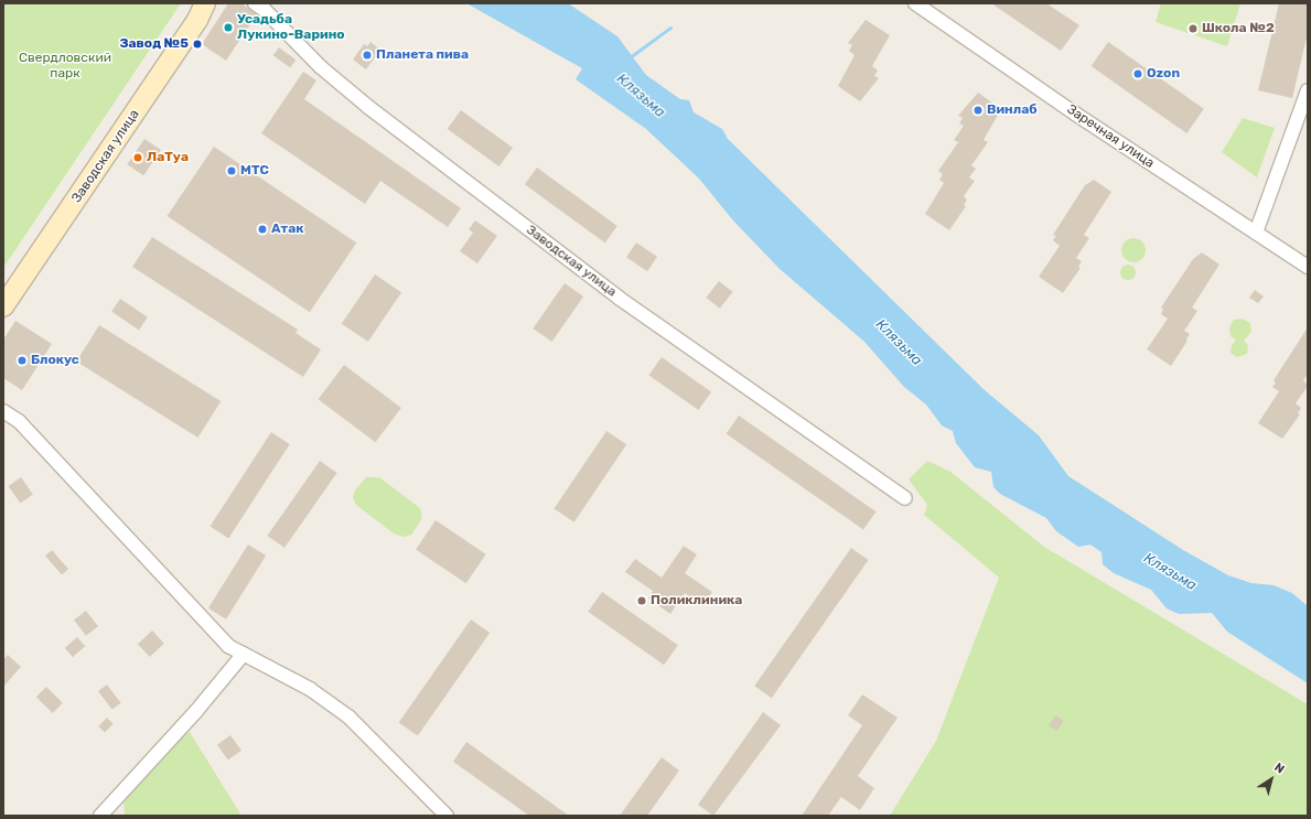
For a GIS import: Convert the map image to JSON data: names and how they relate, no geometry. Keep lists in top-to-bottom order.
{
  "streets": {
    "street": ["Заречная улица", "Заводская улица"]
  },
  "water": ["Клязьма"],
  "parks": ["Свердловский парк"],
  "places": [
    "Усадьба Лукино-Варино",
    "Школа №2",
    "Завод №5",
    "Планета пива",
    "Ozon",
    "Винлаб",
    "ЛаТуа",
    "МТС",
    "Атак",
    "Блокус",
    "Поликлиника"
  ],
  "north": "top right"
}
